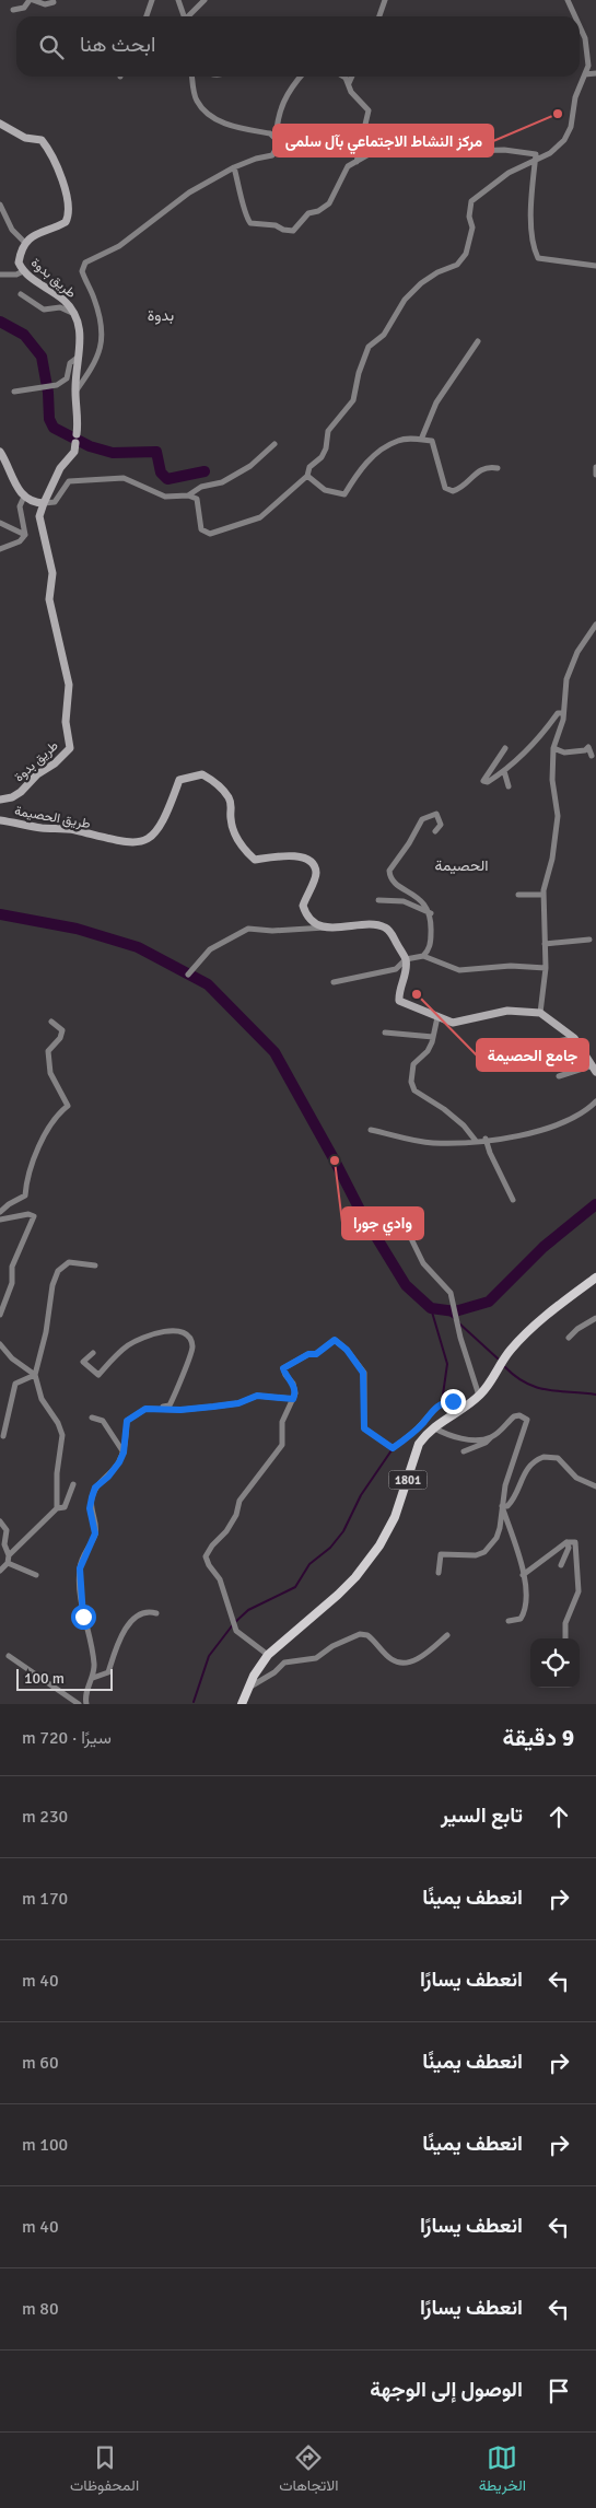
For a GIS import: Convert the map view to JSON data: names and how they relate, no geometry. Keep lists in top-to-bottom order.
{
  "streets": {
    "main road": ["1801"],
    "street": ["طريق بدوة", "طريق الحصيمة"]
  },
  "districts": ["بدوة", "الحصيمة"],
  "places": ["مركز النشاط الاجتماعي بآل سلمى", "جامع الحصيمة", "وادي جورا"],
  "scale_bar": "100 m",
  "page": {
    "search": "ابحث هنا",
    "scale": "100 m",
    "heading": ["9 دقيقة", "سيرًا · 720 m"],
    "list": [
      ["تابع السير", "230 m"],
      ["انعطف يمينًا", "170 m"],
      ["انعطف يسارًا", "40 m"],
      ["انعطف يمينًا", "60 m"],
      ["انعطف يمينًا", "100 m"],
      ["انعطف يسارًا", "40 m"],
      ["انعطف يسارًا", "80 m"],
      "الوصول إلى الوجهة"
    ],
    "nav": ["الخريطة", "الاتجاهات", "المحفوظات"]
  }
}
